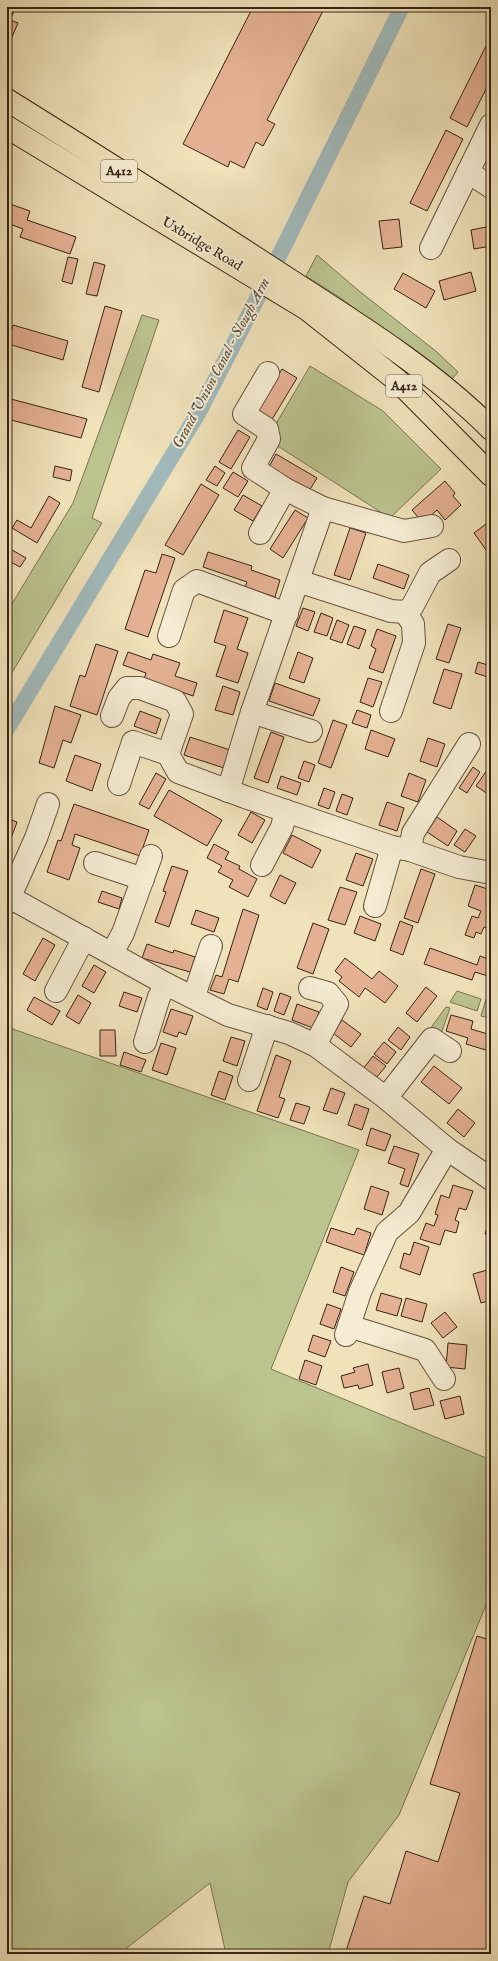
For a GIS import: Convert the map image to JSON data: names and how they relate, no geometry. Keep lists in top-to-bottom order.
{
  "streets": {
    "main road": ["A412", "Uxbridge Road"]
  },
  "water": ["Grand Union Canal - Slough Arm"]
}
